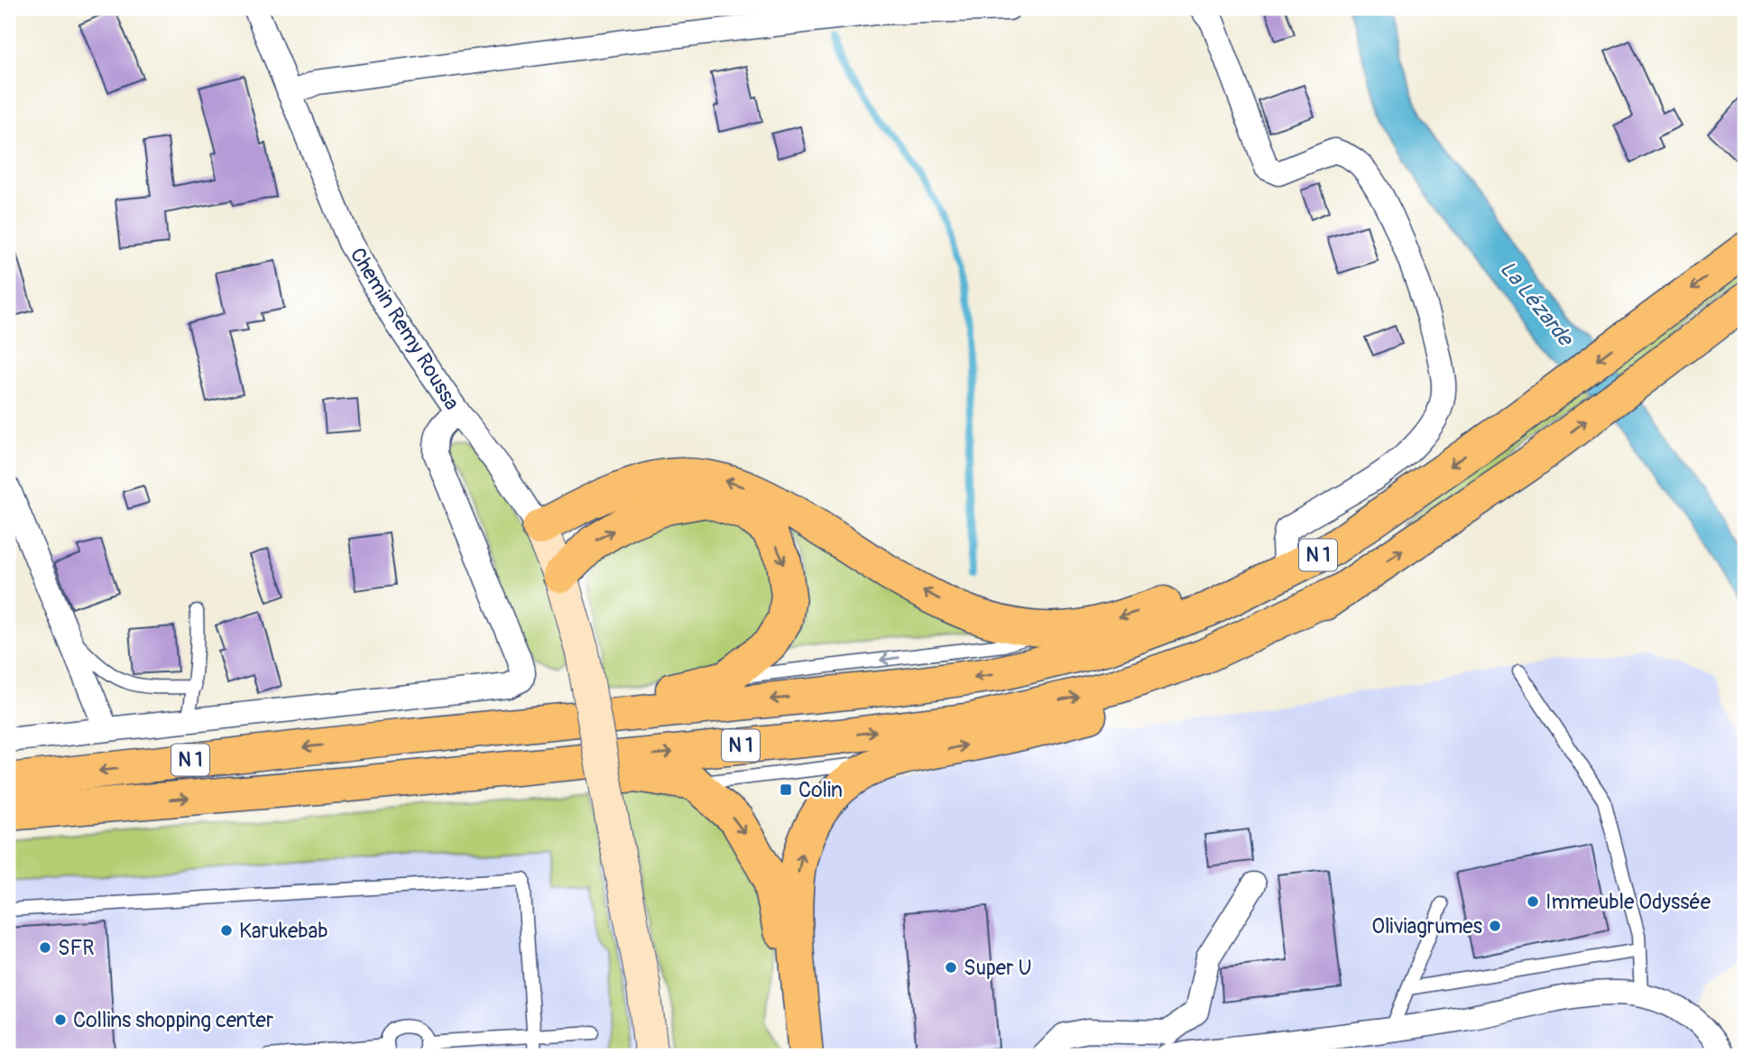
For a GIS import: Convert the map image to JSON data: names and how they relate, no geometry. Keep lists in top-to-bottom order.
{
  "streets": {
    "highway": ["N 1"],
    "street": ["Chemin Remy Roussa"]
  },
  "water": ["La Lézarde"],
  "places": {
    "transit": ["Colin"],
    "other": [
      "Immeuble Odyssée",
      "Oliviagrumes",
      "Karukebab",
      "SFR",
      "Super U",
      "Collins shopping center"
    ]
  }
}
